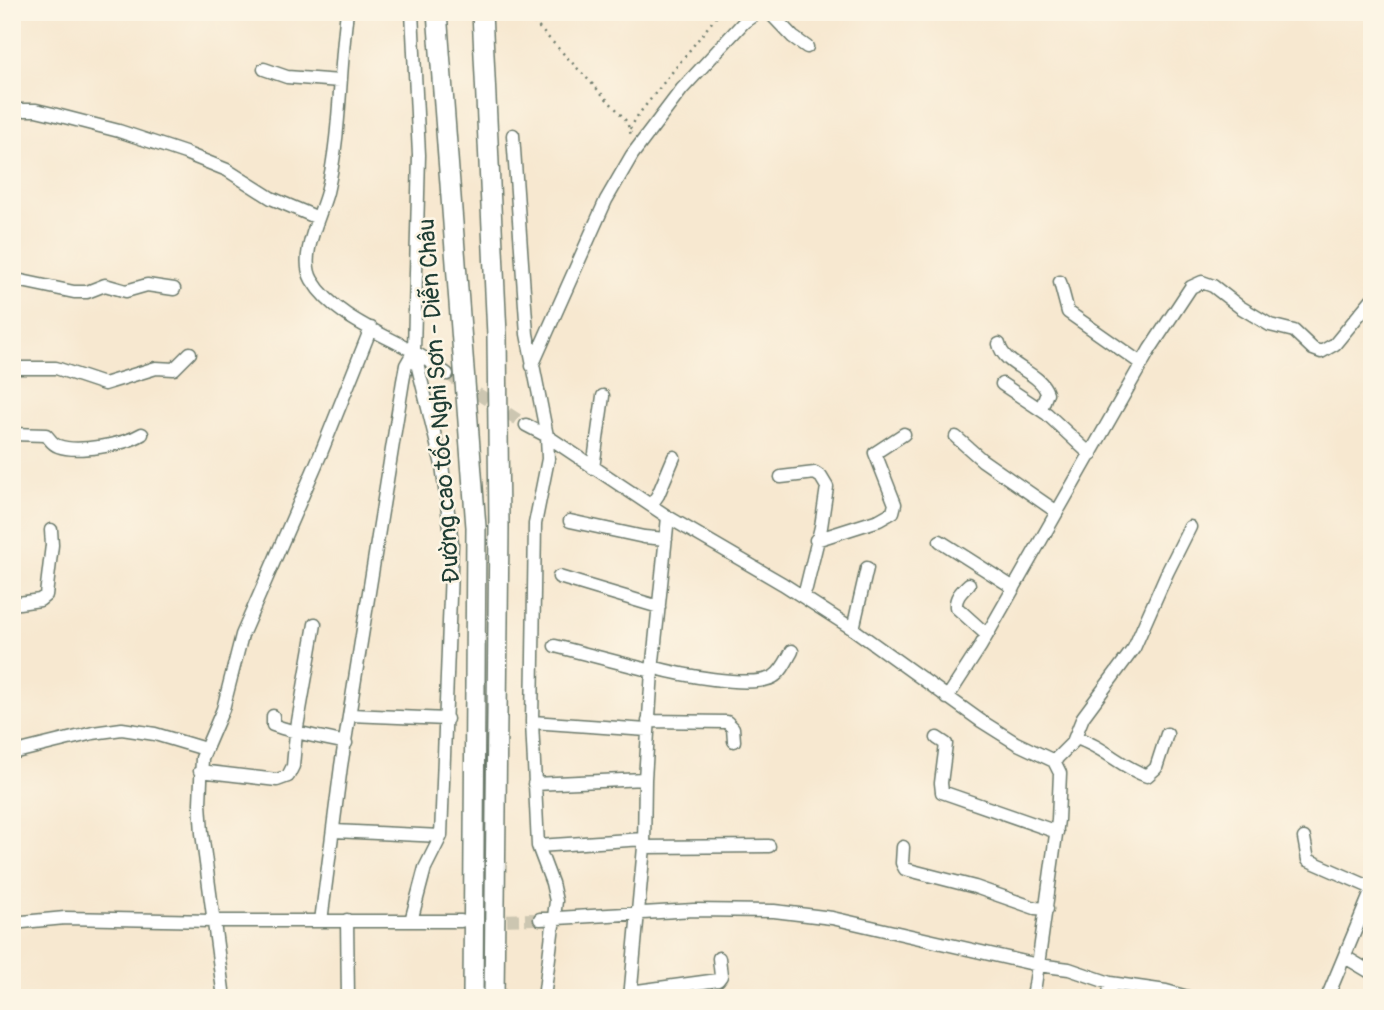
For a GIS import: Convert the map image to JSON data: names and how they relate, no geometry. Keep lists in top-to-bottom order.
{
  "streets": {
    "highway": ["Đường cao tốc Nghi Sơn - Diễn Châu"]
  }
}
